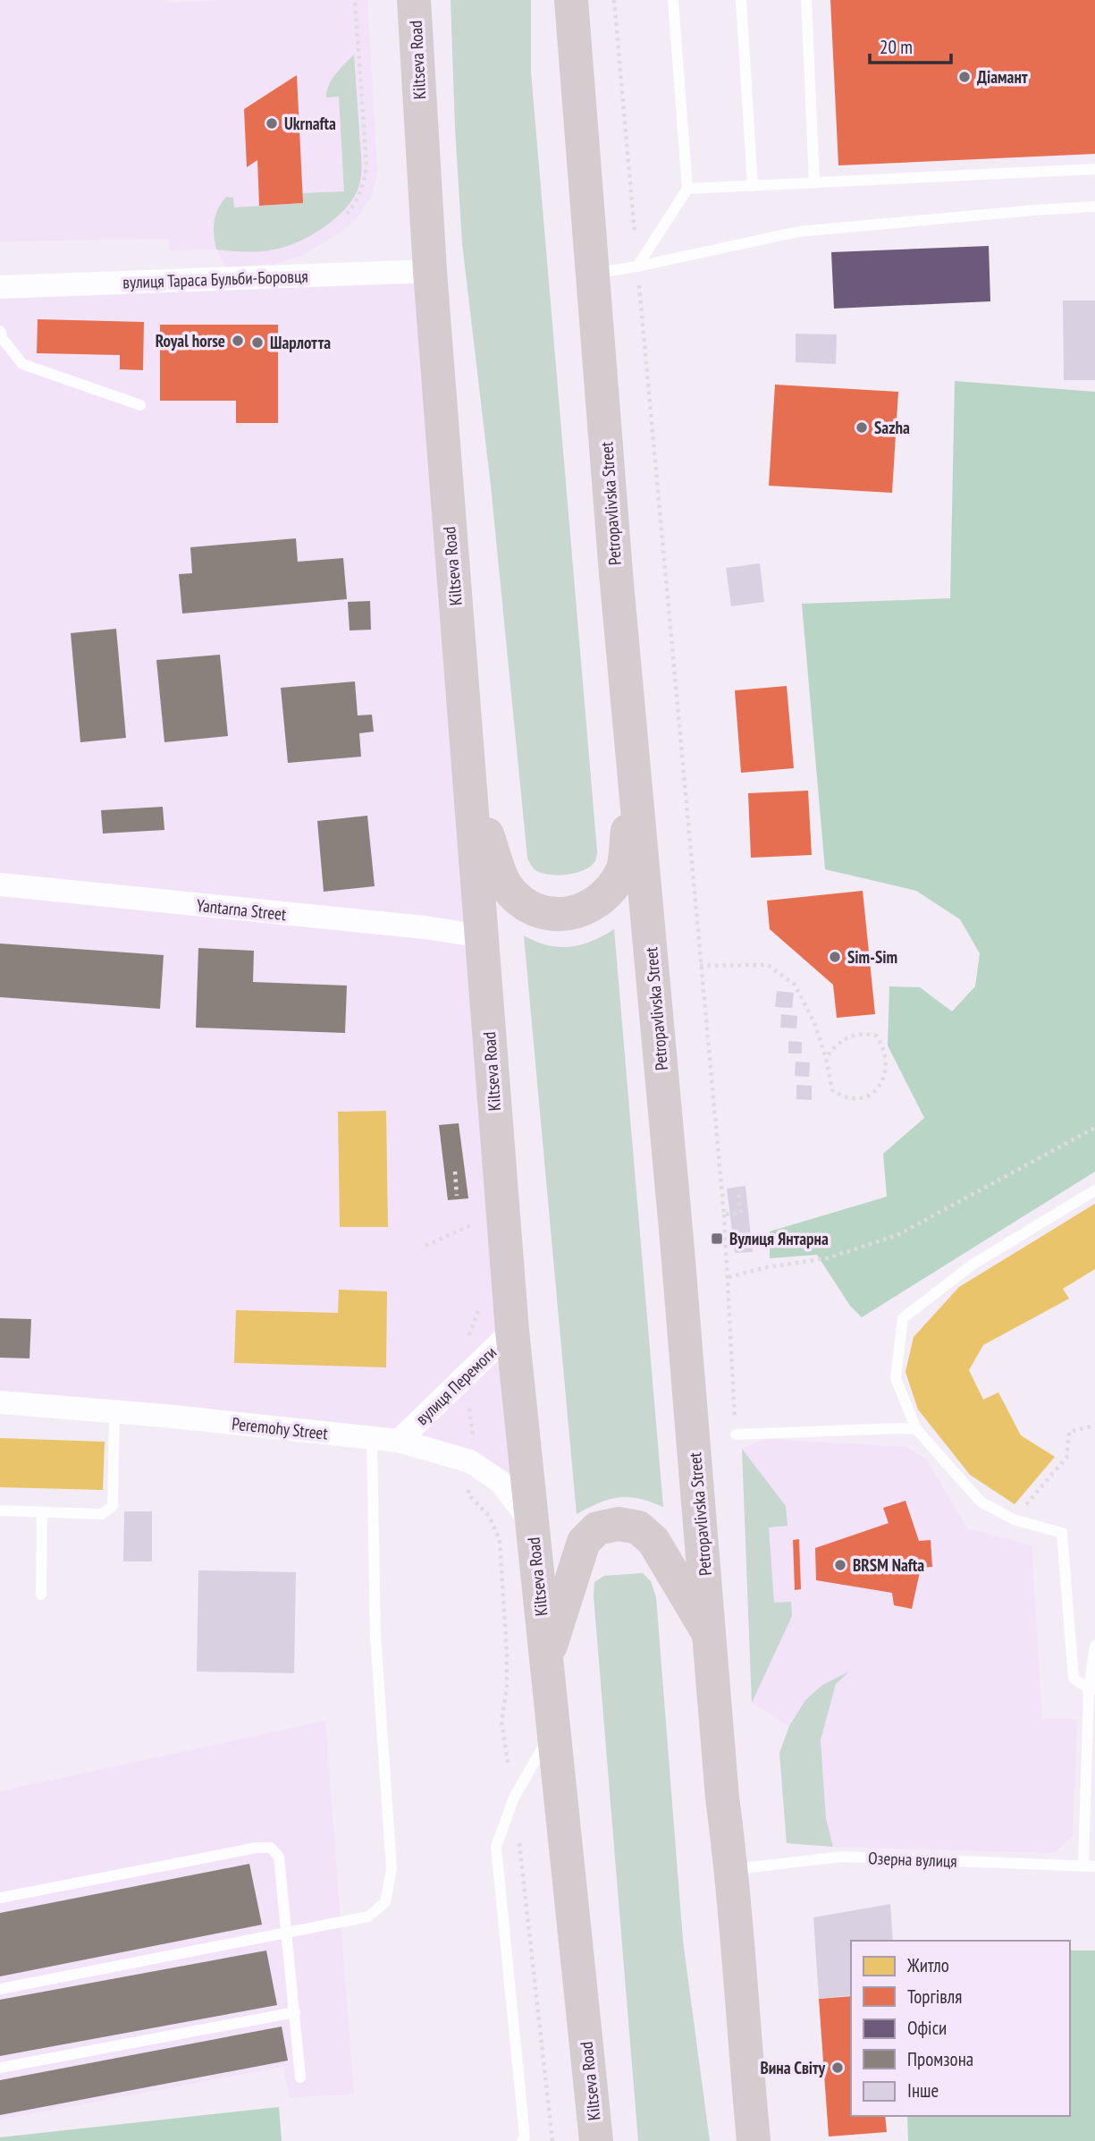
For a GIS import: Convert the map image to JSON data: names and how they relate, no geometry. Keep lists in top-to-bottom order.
{
  "streets": {
    "highway": ["Kiltseva Road", "Petropavlivska Street"],
    "street": [
      "вулиця Тараса Бульби-Боровця",
      "Yantarna Street",
      "вулиця Перемоги",
      "Peremohy Street"
    ],
    "lane": ["Озерна вулиця"]
  },
  "crossings": [
    ["Kiltseva Road", "вулиця Тараса Бульби-Боровця"],
    ["Kiltseva Road", "Yantarna Street"],
    ["Kiltseva Road", "вулиця Перемоги"],
    ["Kiltseva Road", "Peremohy Street"],
    ["Petropavlivska Street", "Озерна вулиця"],
    ["вулиця Перемоги", "Peremohy Street"]
  ],
  "places": {
    "other": [
      "Діамант",
      "Ukrnafta",
      "Royal horse",
      "Шарлотта",
      "Sazha",
      "Sim-Sim",
      "BRSM Nafta",
      "Вина Світу"
    ],
    "transit": ["Вулиця Янтарна"]
  },
  "legend": [
    "Житло",
    "Торгівля",
    "Офіси",
    "Промзона",
    "Інше"
  ],
  "scale_bar": "20 m"
}
